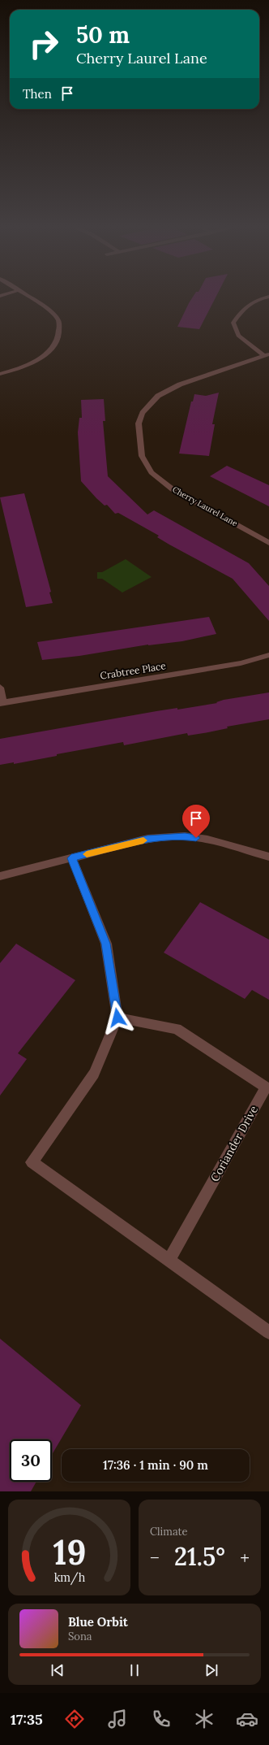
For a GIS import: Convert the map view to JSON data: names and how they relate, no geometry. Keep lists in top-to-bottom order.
{
  "streets": {
    "street": ["Cherry Laurel Lane", "Crabtree Place", "Coriander Drive"]
  },
  "page": {
    "turn": ["50 m", "Cherry Laurel Lane"],
    "then": "Then",
    "limit": "30",
    "trip": "17:36 · 1 min · 90 m",
    "tile": "Climate",
    "heat": ["−", "21.5°", "+"],
    "song": ["Blue Orbit", "Sona"],
    "tabs": "17:35",
    "gauge": ["19", "km/h"]
  }
}
